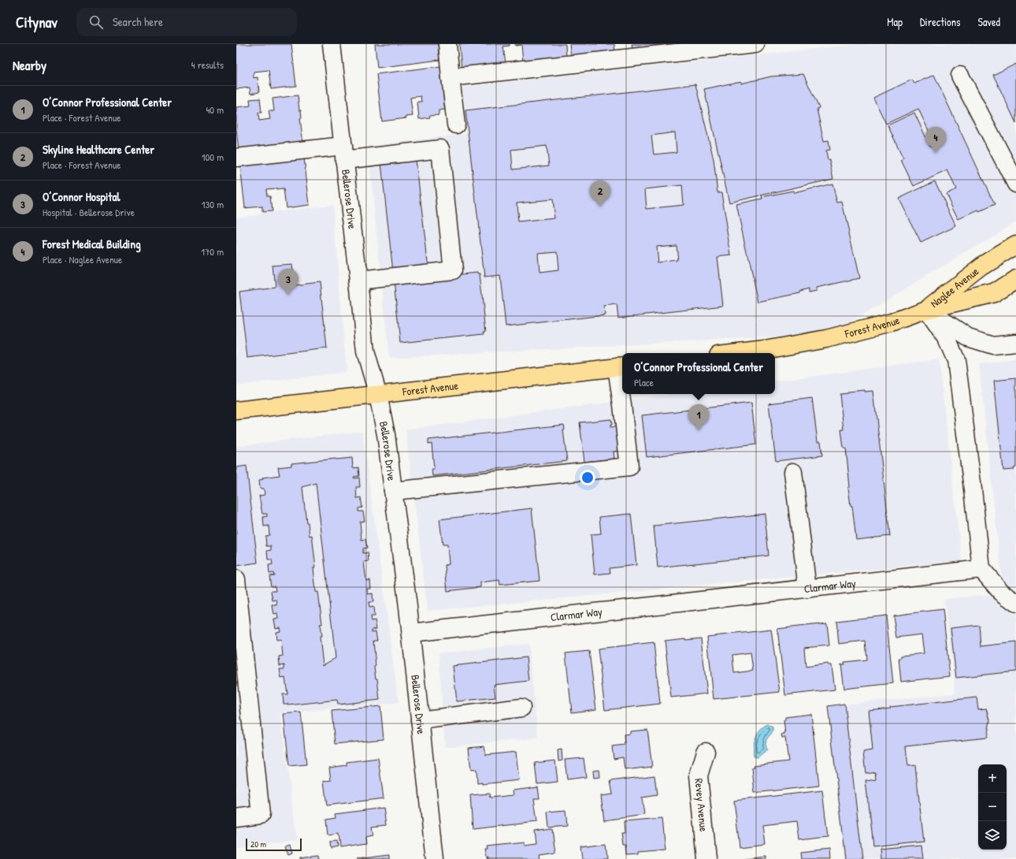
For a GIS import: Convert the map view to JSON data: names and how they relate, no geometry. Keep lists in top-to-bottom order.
{
  "streets": {
    "main road": ["Naglee Avenue", "Forest Avenue"],
    "street": ["Bellerose Drive", "Clarmar Way", "Revey Avenue"]
  },
  "crossings": [
    ["Bellerose Drive", "Forest Avenue"],
    ["Bellerose Drive", "Clarmar Way"],
    ["Naglee Avenue", "Forest Avenue"]
  ],
  "scale_bar": "20 m",
  "page": {
    "header": "Citynav",
    "search": "Search here",
    "nav": ["Map", "Directions", "Saved"],
    "heading": ["Nearby", "4 results"],
    "list": [
      {
        "mark": "1",
        "name": "O’Connor Professional Center",
        "note": "Place · Forest Avenue",
        "value": "40 m"
      },
      {
        "mark": "2",
        "name": "Skyline Healthcare Center",
        "note": "Place · Forest Avenue",
        "value": "100 m"
      },
      {
        "mark": "3",
        "name": "O’Connor Hospital",
        "note": "Hospital · Bellerose Drive",
        "value": "130 m"
      },
      {
        "mark": "4",
        "name": "Forest Medical Building",
        "note": "Place · Naglee Avenue",
        "value": "170 m"
      }
    ],
    "pins": [
      "4",
      "2",
      "3",
      "1"
    ],
    "popup": ["O’Connor Professional Center", "Place"],
    "map_buttons": ["+", "−"],
    "scale": "20 m"
  }
}
